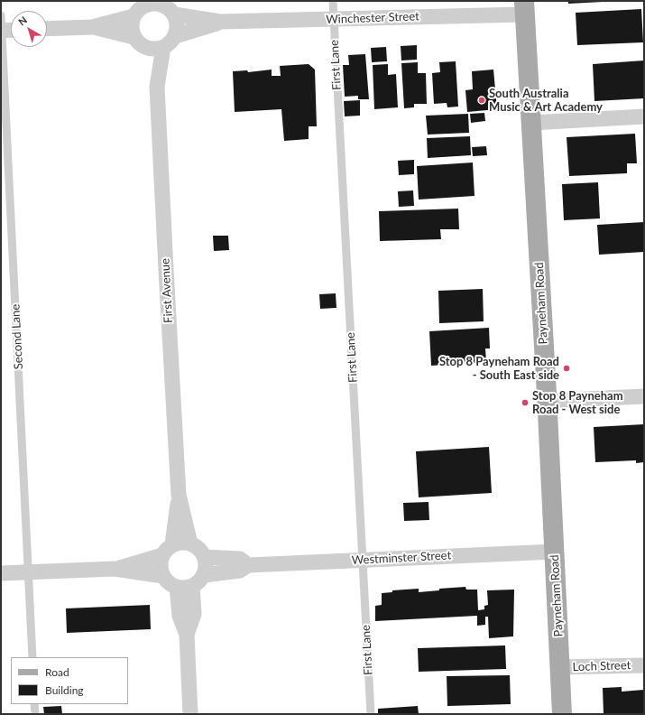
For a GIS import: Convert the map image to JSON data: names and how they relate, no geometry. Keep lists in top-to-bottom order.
{
  "streets": {
    "main road": ["Payneham Road"],
    "street": [
      "Winchester Street",
      "First Avenue",
      "Westminster Street",
      "Loch Street"
    ],
    "lane": ["First Lane", "Second Lane"]
  },
  "crossings": [
    ["Winchester Street", "First Lane"],
    ["Winchester Street", "First Avenue"],
    ["Winchester Street", "Payneham Road"],
    ["First Lane", "Westminster Street"],
    ["First Avenue", "Westminster Street"],
    ["Payneham Road", "Westminster Street"],
    ["Payneham Road", "Loch Street"]
  ],
  "places": ["South Australia Music & Art Academy", "Stop 8 Payneham Road - South East side", "Stop 8 Payneham Road - West side"],
  "legend": ["Road", "Building"],
  "north": "top left"
}
